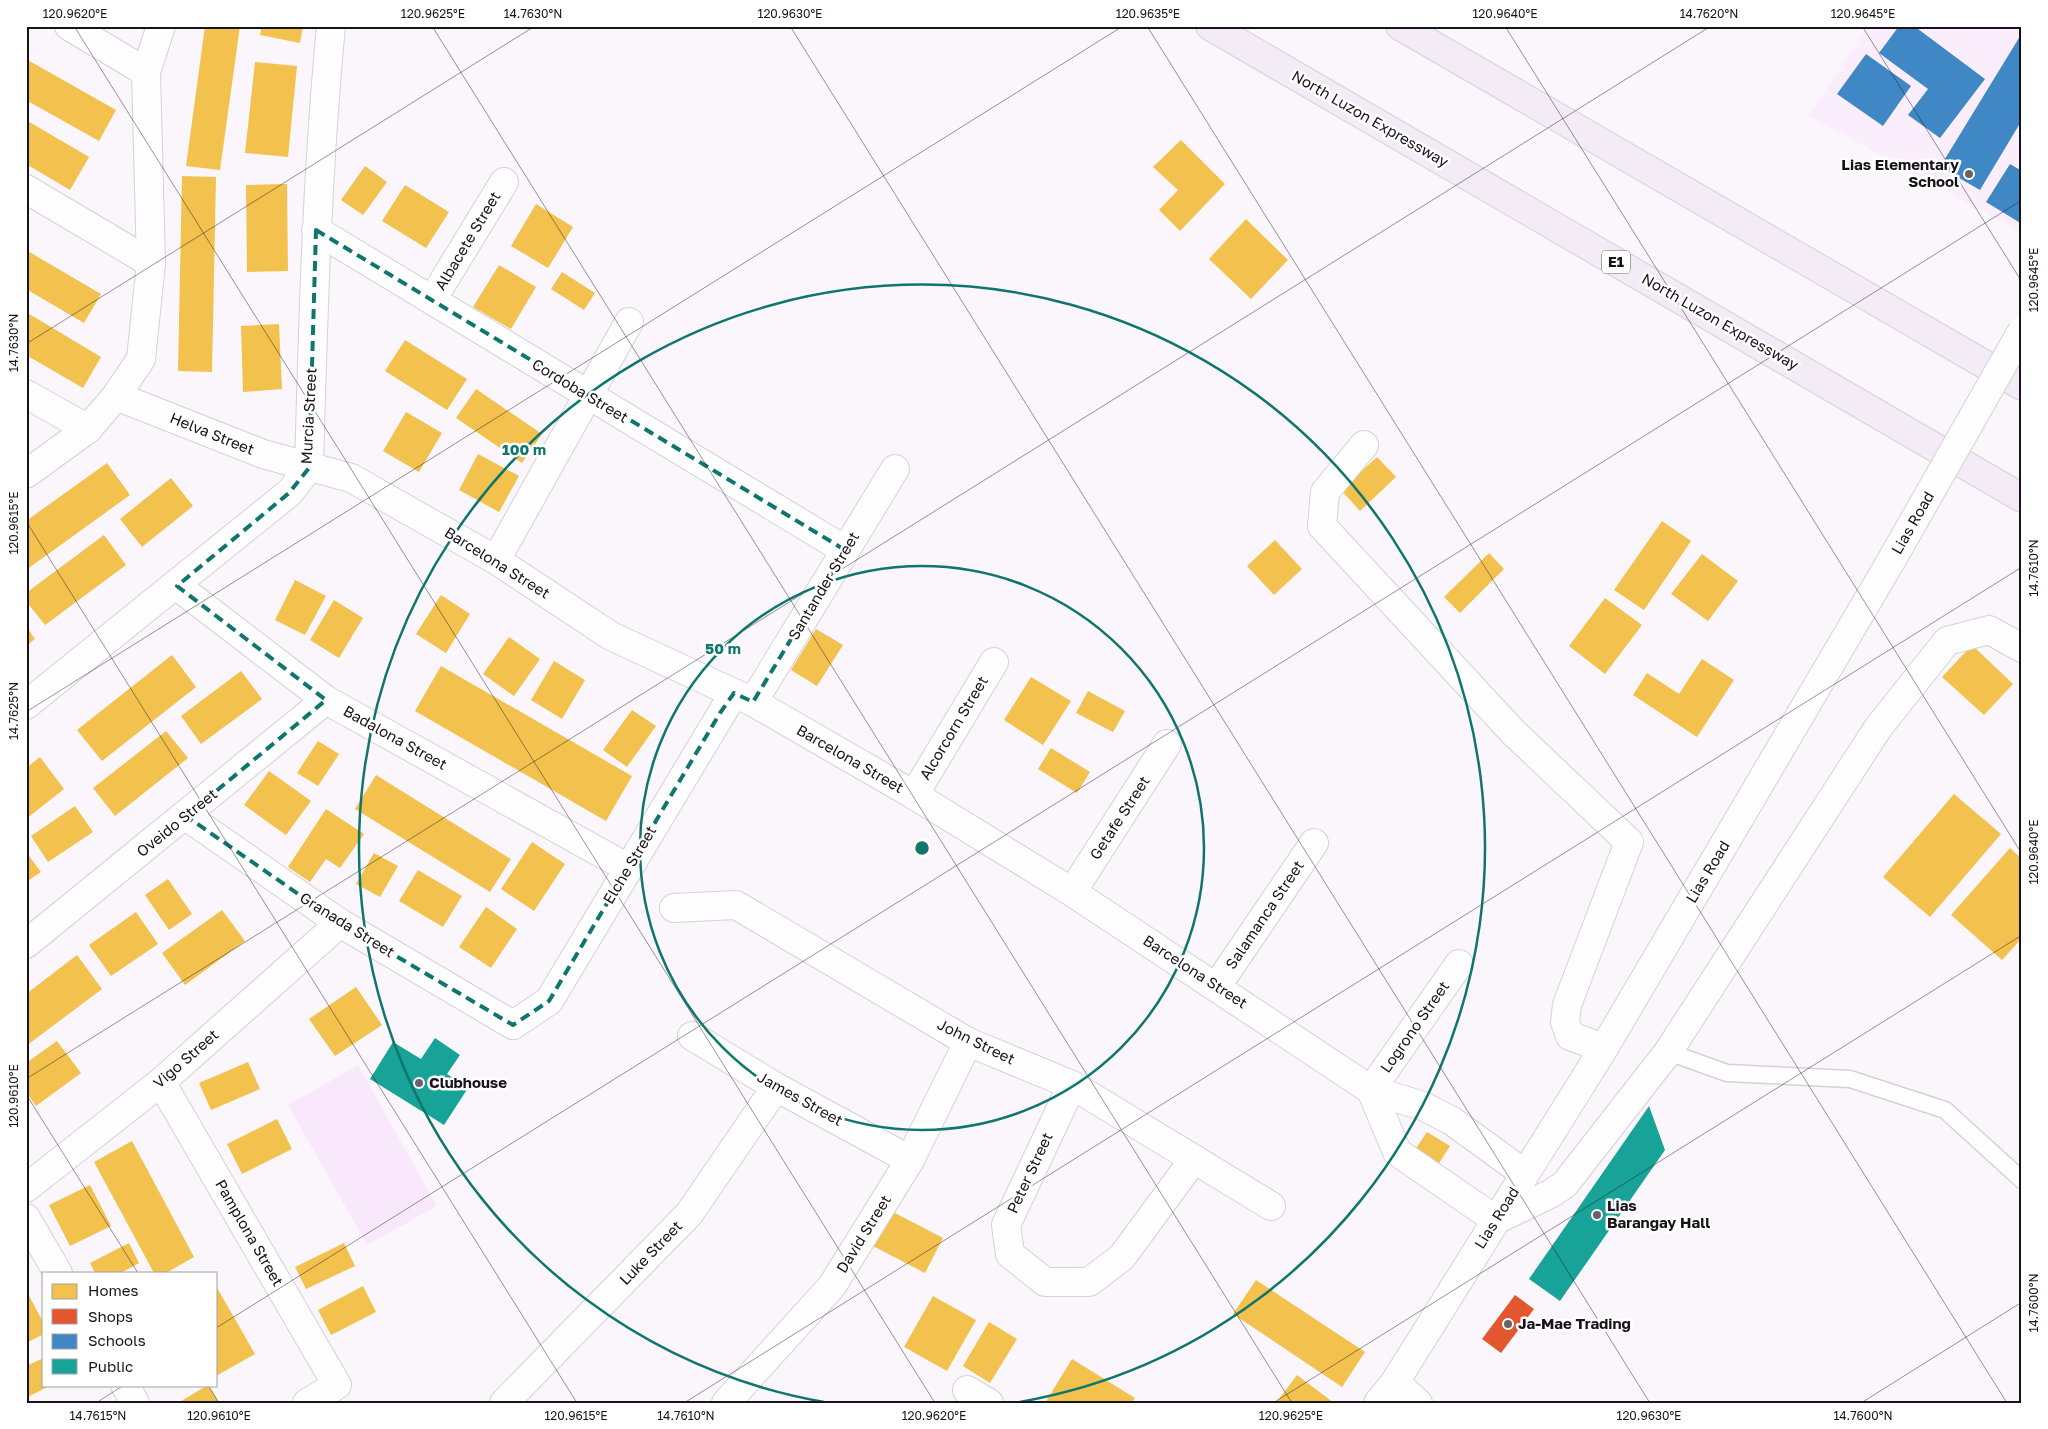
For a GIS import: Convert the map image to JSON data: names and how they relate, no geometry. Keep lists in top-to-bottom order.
{
  "streets": {
    "highway": ["North Luzon Expressway", "E1"],
    "street": [
      "Albacete Street",
      "Cordoba Street",
      "Murcia Street",
      "Helva Street",
      "Lias Road",
      "Barcelona Street",
      "Santander Street",
      "Alcorcorn Street",
      "Badalona Street",
      "Getafe Street",
      "Oveido Street",
      "Elche Street",
      "Salamanca Street",
      "Granada Street",
      "Logrono Street",
      "John Street",
      "Vigo Street",
      "James Street",
      "Peter Street",
      "Pamplona Street",
      "David Street",
      "Luke Street"
    ]
  },
  "crossings": [
    ["Albacete Street", "Cordoba Street"],
    ["Cordoba Street", "Murcia Street"],
    ["Cordoba Street", "Santander Street"],
    ["Murcia Street", "Helva Street"],
    ["Murcia Street", "Barcelona Street"],
    ["Murcia Street", "Badalona Street"],
    ["Helva Street", "Barcelona Street"],
    ["Lias Road", "Barcelona Street"],
    ["Barcelona Street", "Santander Street"],
    ["Barcelona Street", "Alcorcorn Street"],
    ["Barcelona Street", "Getafe Street"],
    ["Barcelona Street", "Elche Street"],
    ["Barcelona Street", "Salamanca Street"],
    ["Barcelona Street", "Logrono Street"],
    ["Santander Street", "Elche Street"],
    ["Badalona Street", "Oveido Street"],
    ["Badalona Street", "Elche Street"],
    ["Oveido Street", "Granada Street"],
    ["Elche Street", "Granada Street"],
    ["Granada Street", "Vigo Street"],
    ["John Street", "Peter Street"],
    ["John Street", "David Street"],
    ["Vigo Street", "Pamplona Street"],
    ["James Street", "David Street"],
    ["James Street", "Luke Street"]
  ],
  "places": [
    "Lias Elementary School",
    "Clubhouse",
    "Lias Barangay Hall",
    "Ja-Mae Trading"
  ],
  "legend": [
    "Homes",
    "Shops",
    "Schools",
    "Public"
  ],
  "coordinates": [
    "120.9620°E",
    "120.9625°E",
    "14.7630°N",
    "120.9630°E",
    "120.9635°E",
    "120.9640°E",
    "14.7620°N",
    "120.9645°E",
    "120.9615°E",
    "14.7610°N",
    "14.7625°N",
    "120.9610°E",
    "14.7600°N",
    "14.7615°N"
  ],
  "rings": ["100 m", "50 m"]
}
